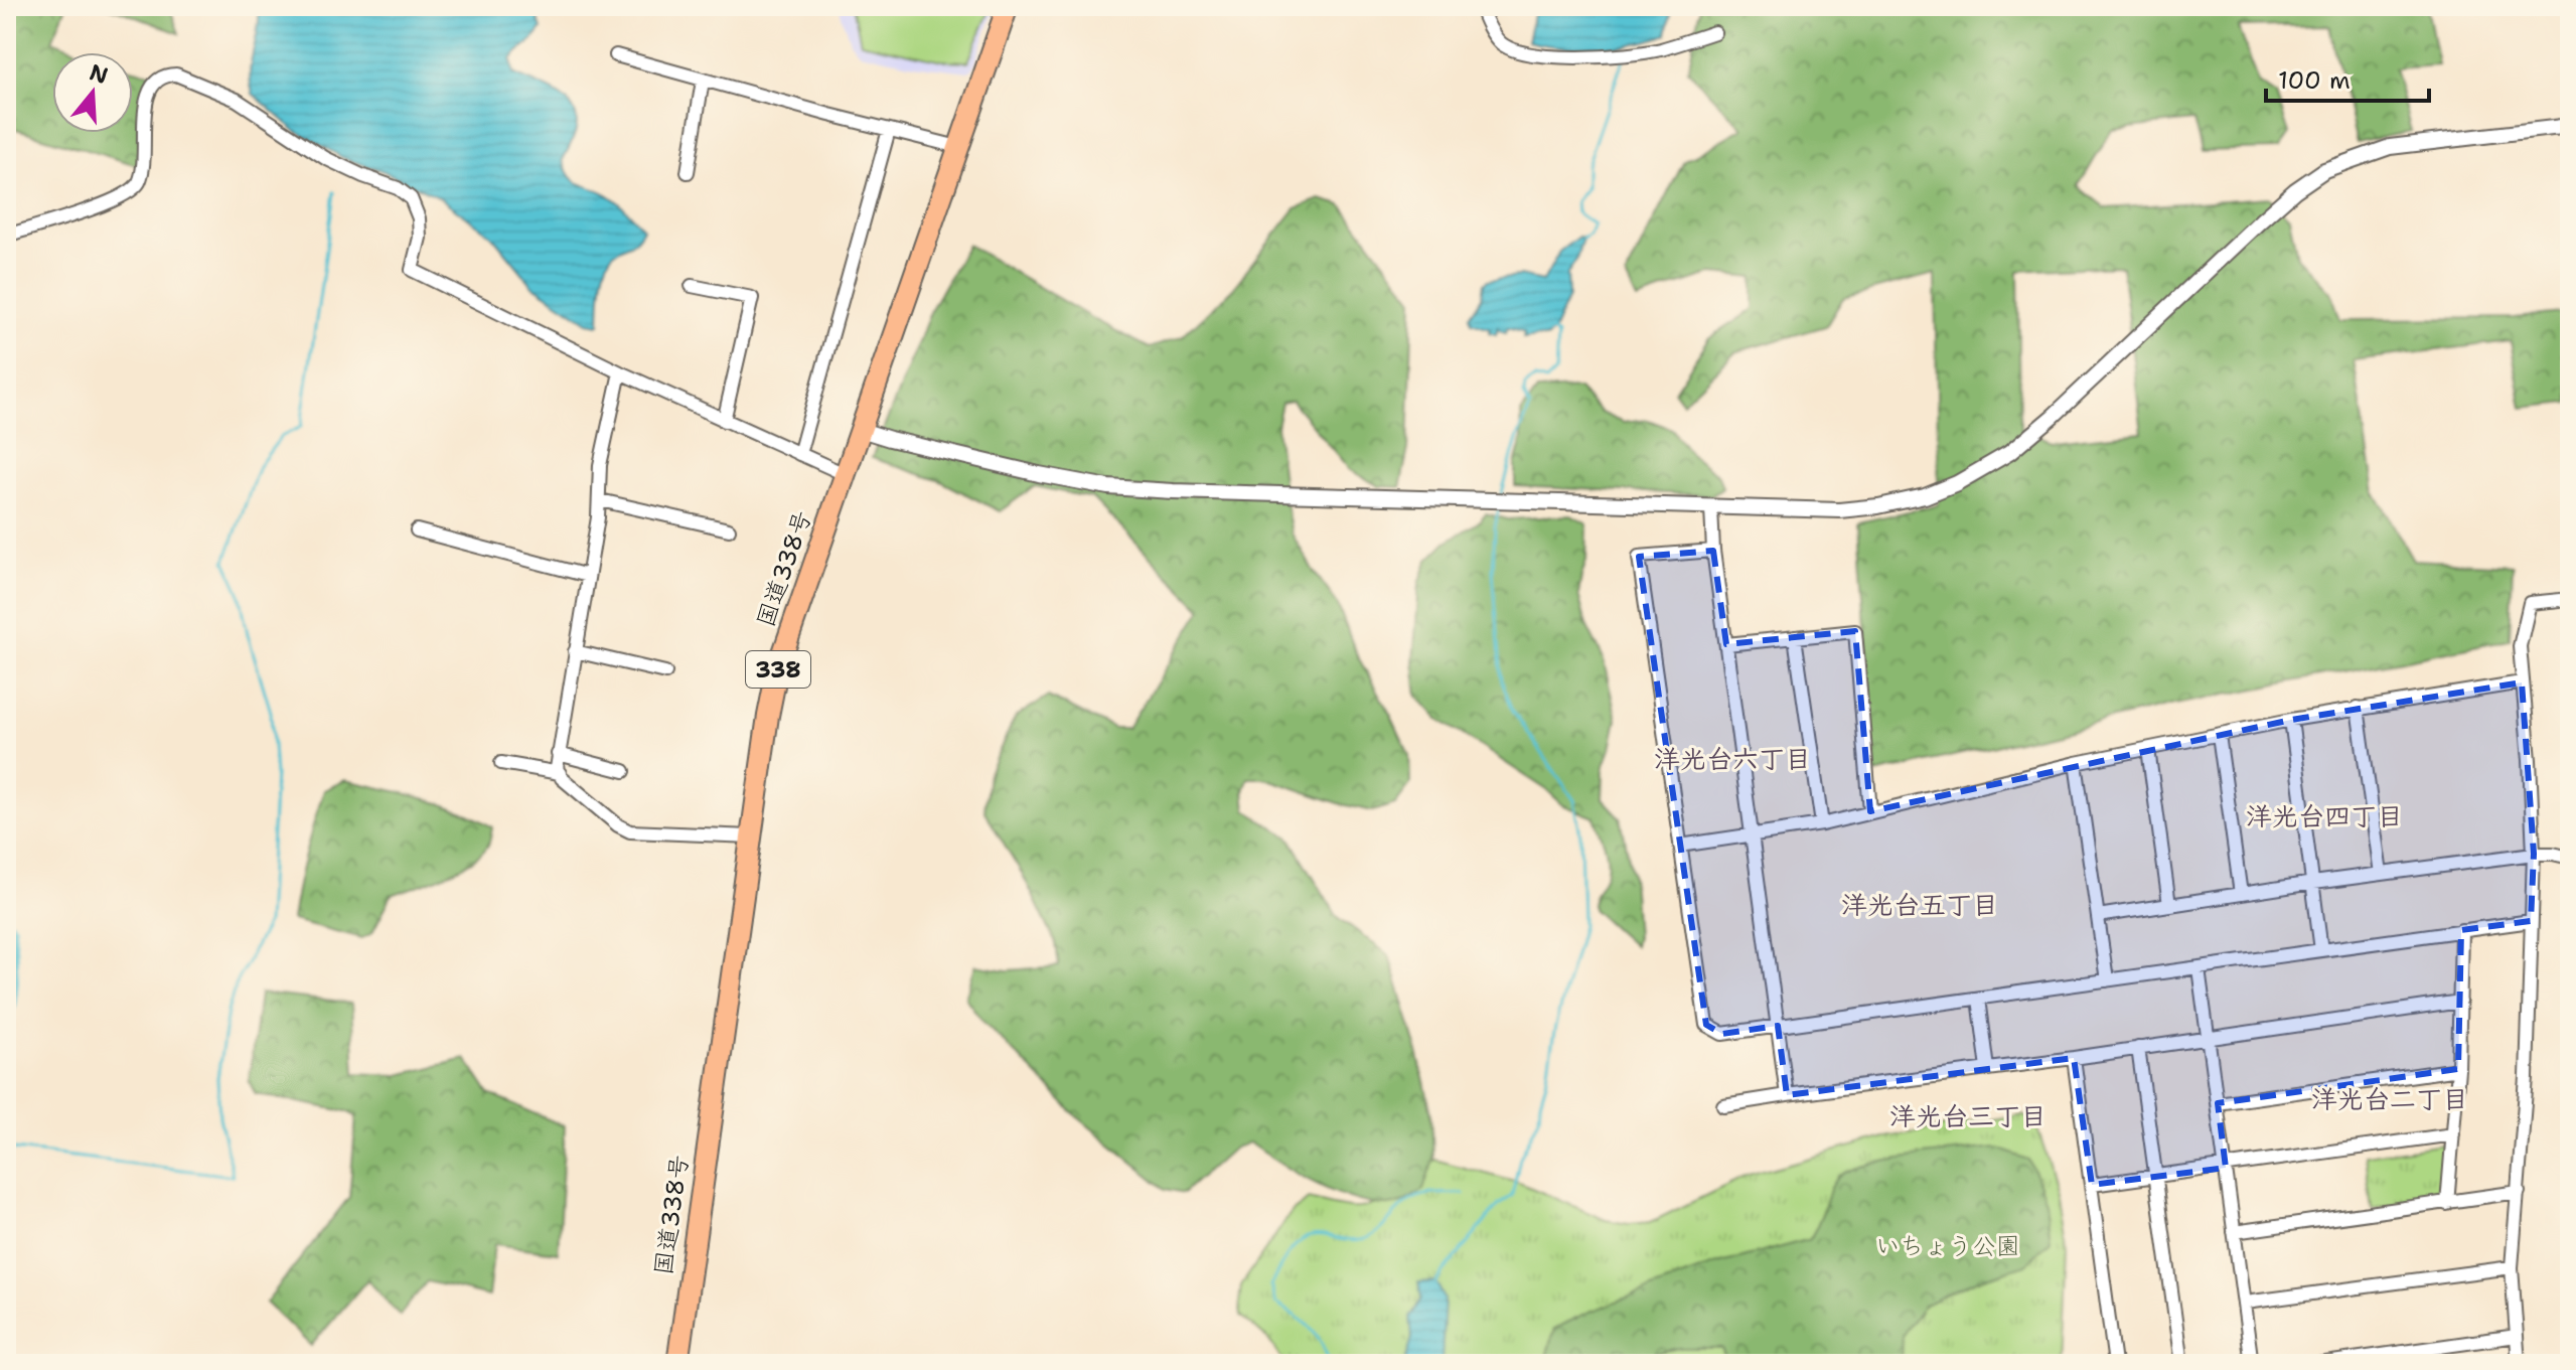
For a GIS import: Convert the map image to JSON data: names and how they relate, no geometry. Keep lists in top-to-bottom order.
{
  "streets": {
    "highway": ["国道338号", "338"]
  },
  "districts": [
    "洋光台六丁目",
    "洋光台四丁目",
    "洋光台五丁目",
    "洋光台二丁目",
    "洋光台三丁目"
  ],
  "parks": ["いちょう公園"],
  "scale_bar": "100 m",
  "north": "top"
}
